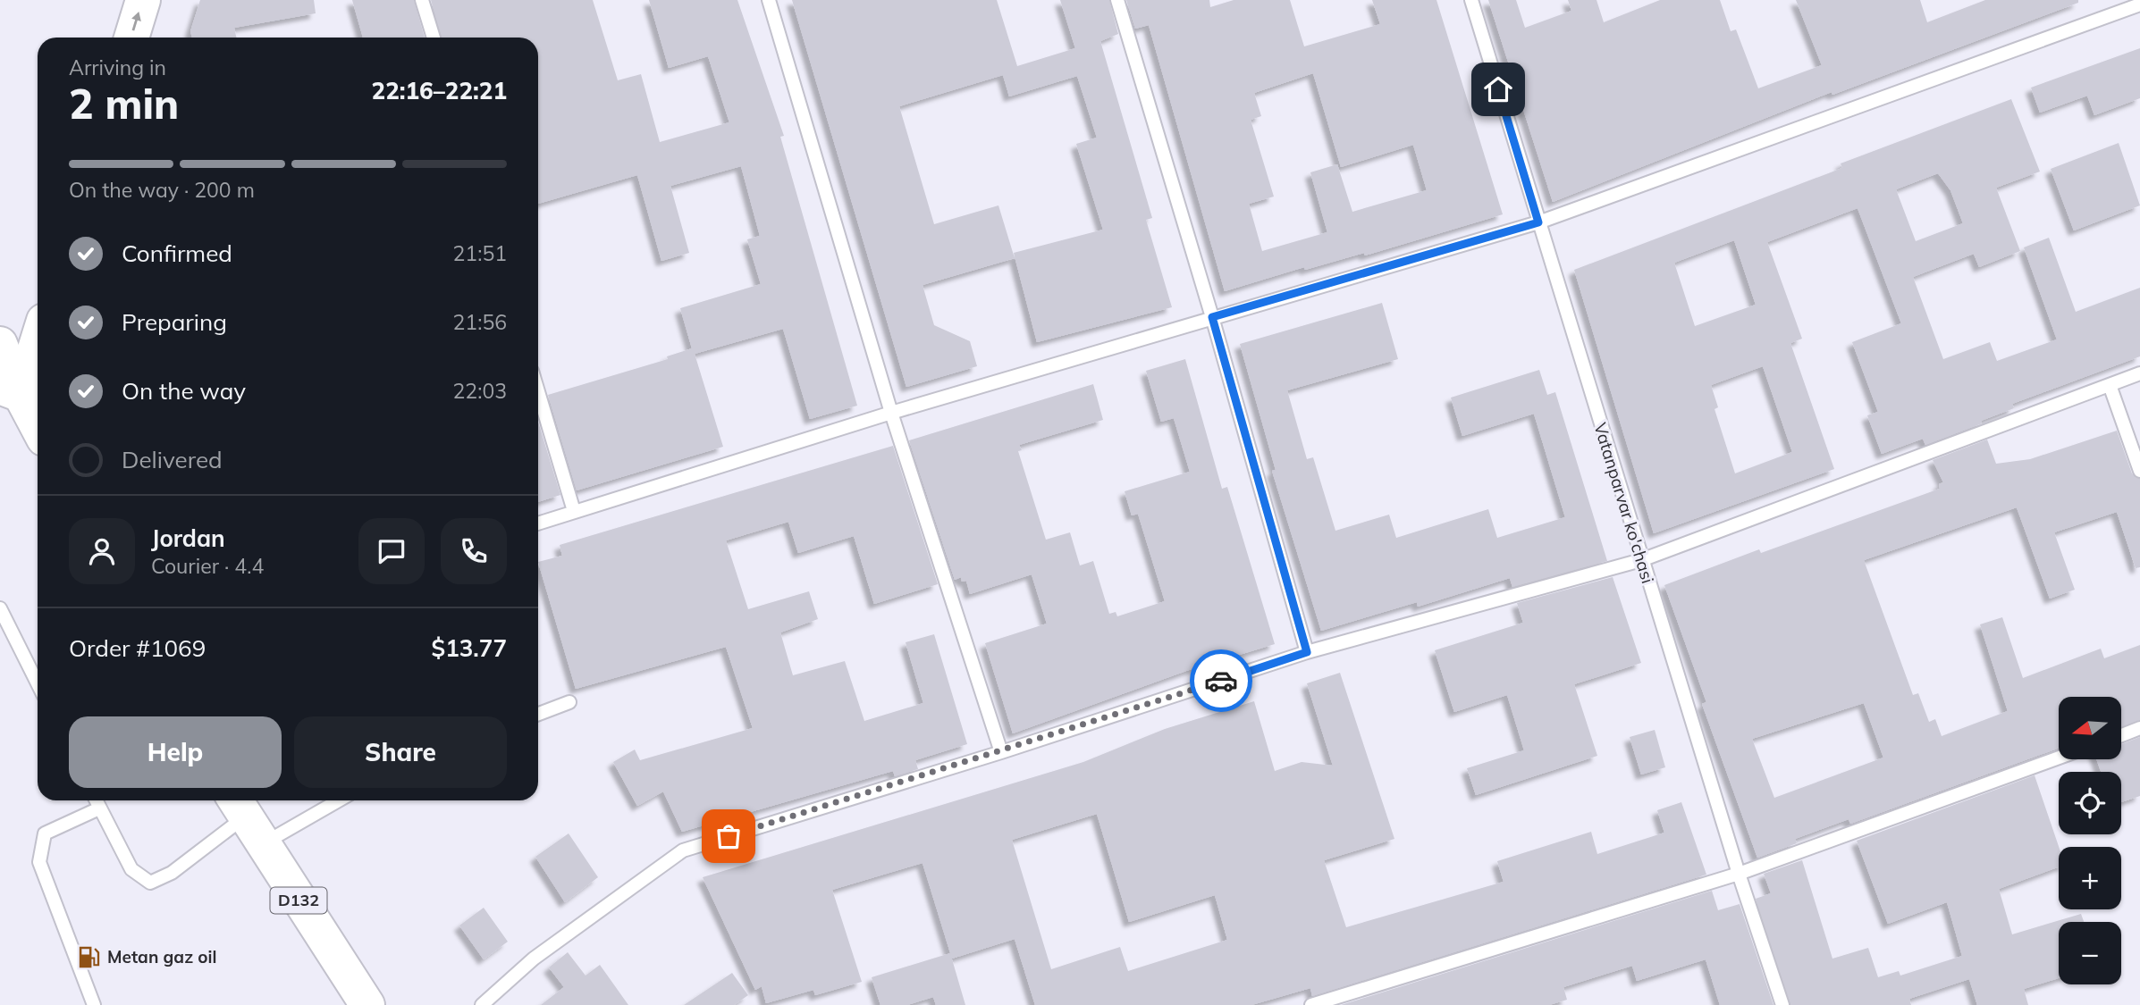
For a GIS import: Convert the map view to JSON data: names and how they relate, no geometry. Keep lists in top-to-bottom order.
{
  "streets": {
    "main road": ["D132"],
    "lane": ["Vatanparvar ko'chasi"]
  },
  "places": {
    "fuel station": ["Metan gaz oil"]
  },
  "north": "left",
  "page": {
    "heading": ["2 min", "Arriving in", "22:16–22:21"],
    "panel": [
      "Jordan",
      "Courier · 4.4",
      "Order #1069",
      "$13.77"
    ],
    "bar": "On the way · 200 m",
    "list": [
      ["Confirmed", "21:51"],
      ["Preparing", "21:56"],
      ["On the way", "22:03"],
      "Delivered"
    ],
    "map_buttons": ["+", "−"],
    "buttons": ["Help", "Share"]
  }
}
